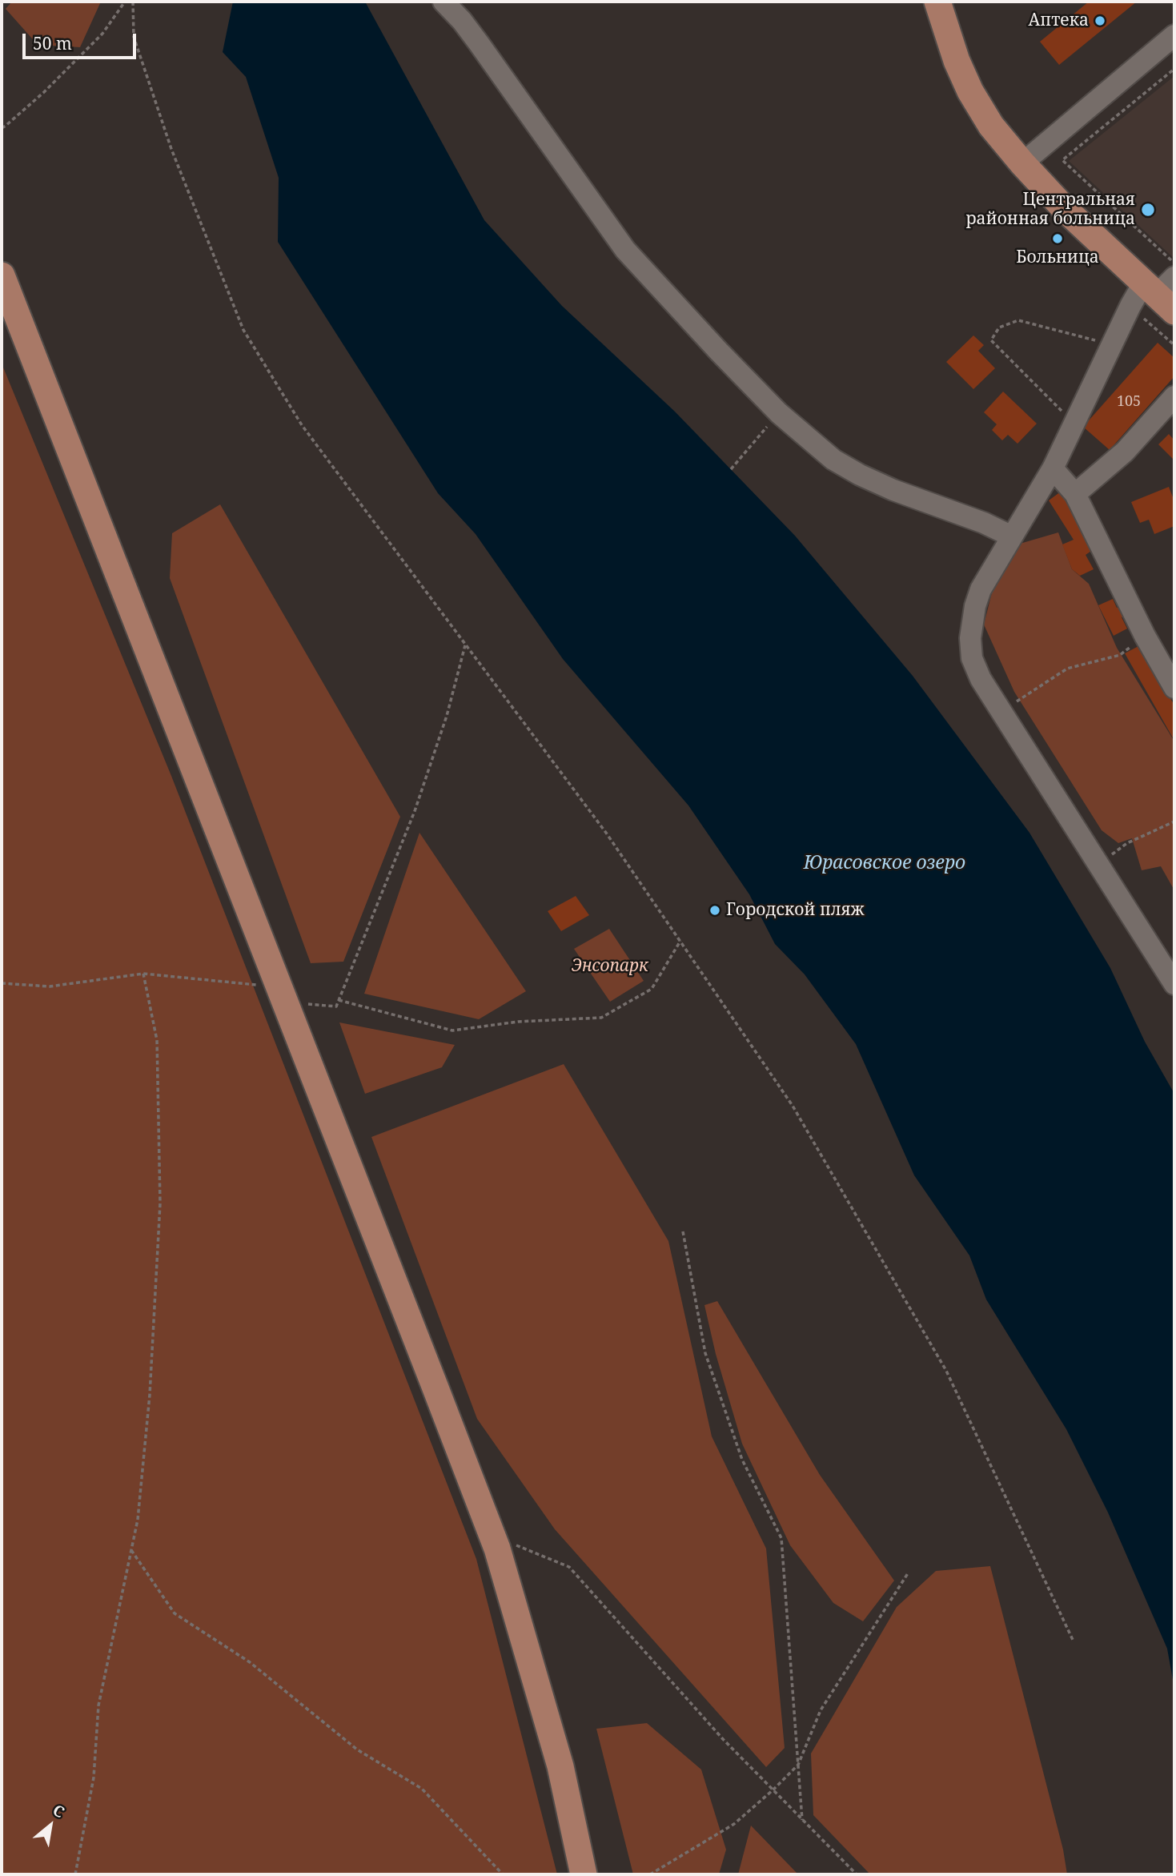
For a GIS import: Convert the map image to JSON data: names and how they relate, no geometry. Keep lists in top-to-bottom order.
{
  "water": ["Юрасовское озеро"],
  "parks": ["Энсопарк"],
  "places": [
    "Аптека",
    "Центральная районная больница",
    "Больница",
    "Городской пляж"
  ],
  "house_numbers": ["105"],
  "scale_bar": "50 m",
  "north": "top right"
}
